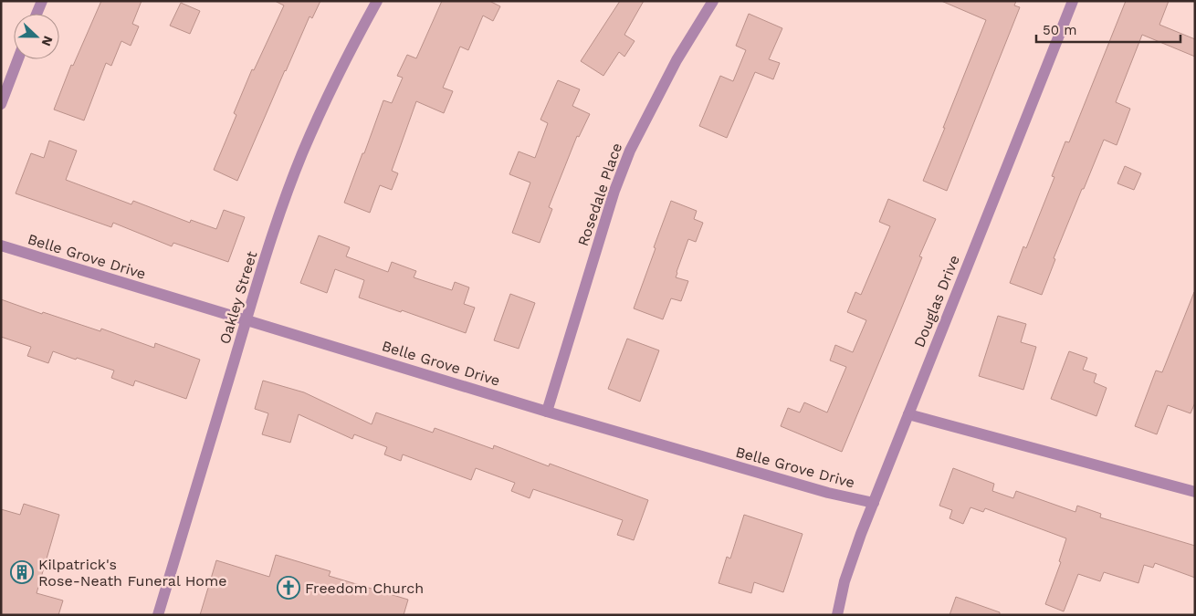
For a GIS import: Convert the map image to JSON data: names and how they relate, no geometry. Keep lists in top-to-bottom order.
{
  "streets": {
    "street": [
      "Rosedale Place",
      "Belle Grove Drive",
      "Oakley Street",
      "Douglas Drive"
    ]
  },
  "crossings": [
    ["Rosedale Place", "Belle Grove Drive"],
    ["Belle Grove Drive", "Oakley Street"],
    ["Belle Grove Drive", "Douglas Drive"]
  ],
  "places": {
    "building": ["Kilpatrick's Rose-Neath Funeral Home"],
    "church": ["Freedom Church"]
  },
  "scale_bar": "50 m",
  "north": "right"
}
